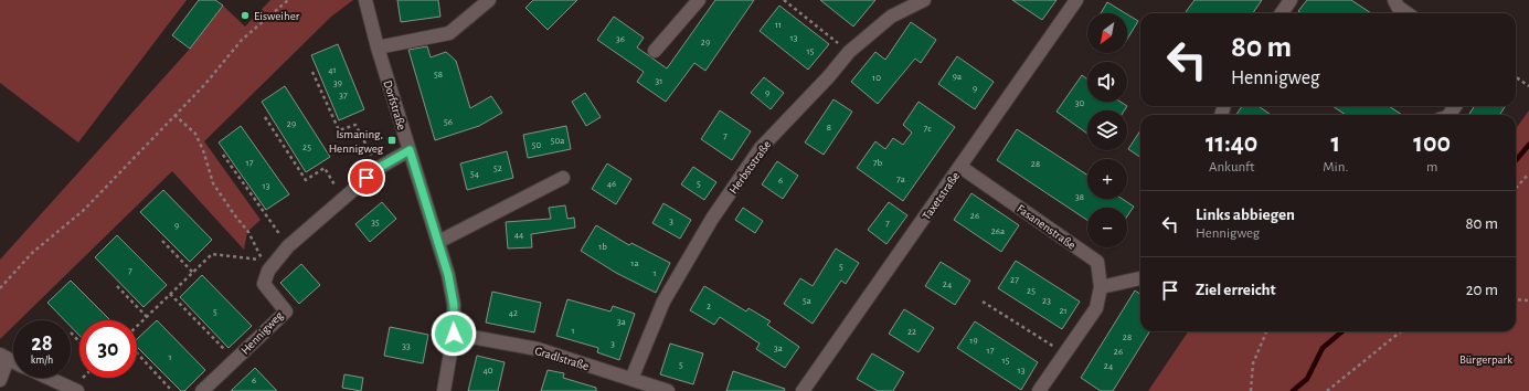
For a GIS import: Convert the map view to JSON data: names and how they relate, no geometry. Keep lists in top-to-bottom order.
{
  "streets": {
    "street": [
      "Dorfstraße",
      "Herbststraße",
      "Taxetstraße",
      "Fasanenstraße",
      "Hennigweg",
      "Gradlstraße"
    ]
  },
  "crossings": [
    ["Dorfstraße", "Gradlstraße"],
    ["Herbststraße", "Gradlstraße"],
    ["Taxetstraße", "Fasanenstraße"]
  ],
  "parks": ["Bürgerpark"],
  "places": {
    "other": ["Eisweiher"],
    "transit": ["Ismaning, Hennigweg"]
  },
  "house_numbers": [
    "11",
    "13",
    "36",
    "29",
    "15",
    "41",
    "58",
    "9a",
    "10",
    "31",
    "39",
    "9",
    "9",
    "37",
    "30",
    "56",
    "29",
    "8",
    "7c",
    "7",
    "50a",
    "50",
    "25",
    "17",
    "7b",
    "28",
    "52",
    "54",
    "7a",
    "6",
    "46",
    "5",
    "13",
    "38",
    "26",
    "3",
    "35",
    "7",
    "9",
    "26a",
    "44",
    "1b",
    "1a",
    "5",
    "7",
    "1",
    "27",
    "24",
    "25",
    "5a",
    "23",
    "2",
    "21",
    "5",
    "42",
    "3a",
    "1",
    "22",
    "28",
    "19",
    "3",
    "33",
    "3a",
    "17",
    "26",
    "1",
    "15",
    "5",
    "24",
    "40",
    "13",
    "6"
  ],
  "north": "bottom left",
  "page": {
    "map_buttons": ["+", "−"],
    "turn": ["80 m", "Hennigweg"],
    "eta": [
      "11:40",
      "Ankunft",
      "1",
      "Min.",
      "100",
      "m"
    ],
    "list": [
      {
        "name": "Links abbiegen",
        "note": "Hennigweg",
        "value": "80 m"
      },
      {
        "name": "Ziel erreicht",
        "value": "20 m"
      }
    ],
    "speed": "28 km/h",
    "limit": "30"
  }
}
